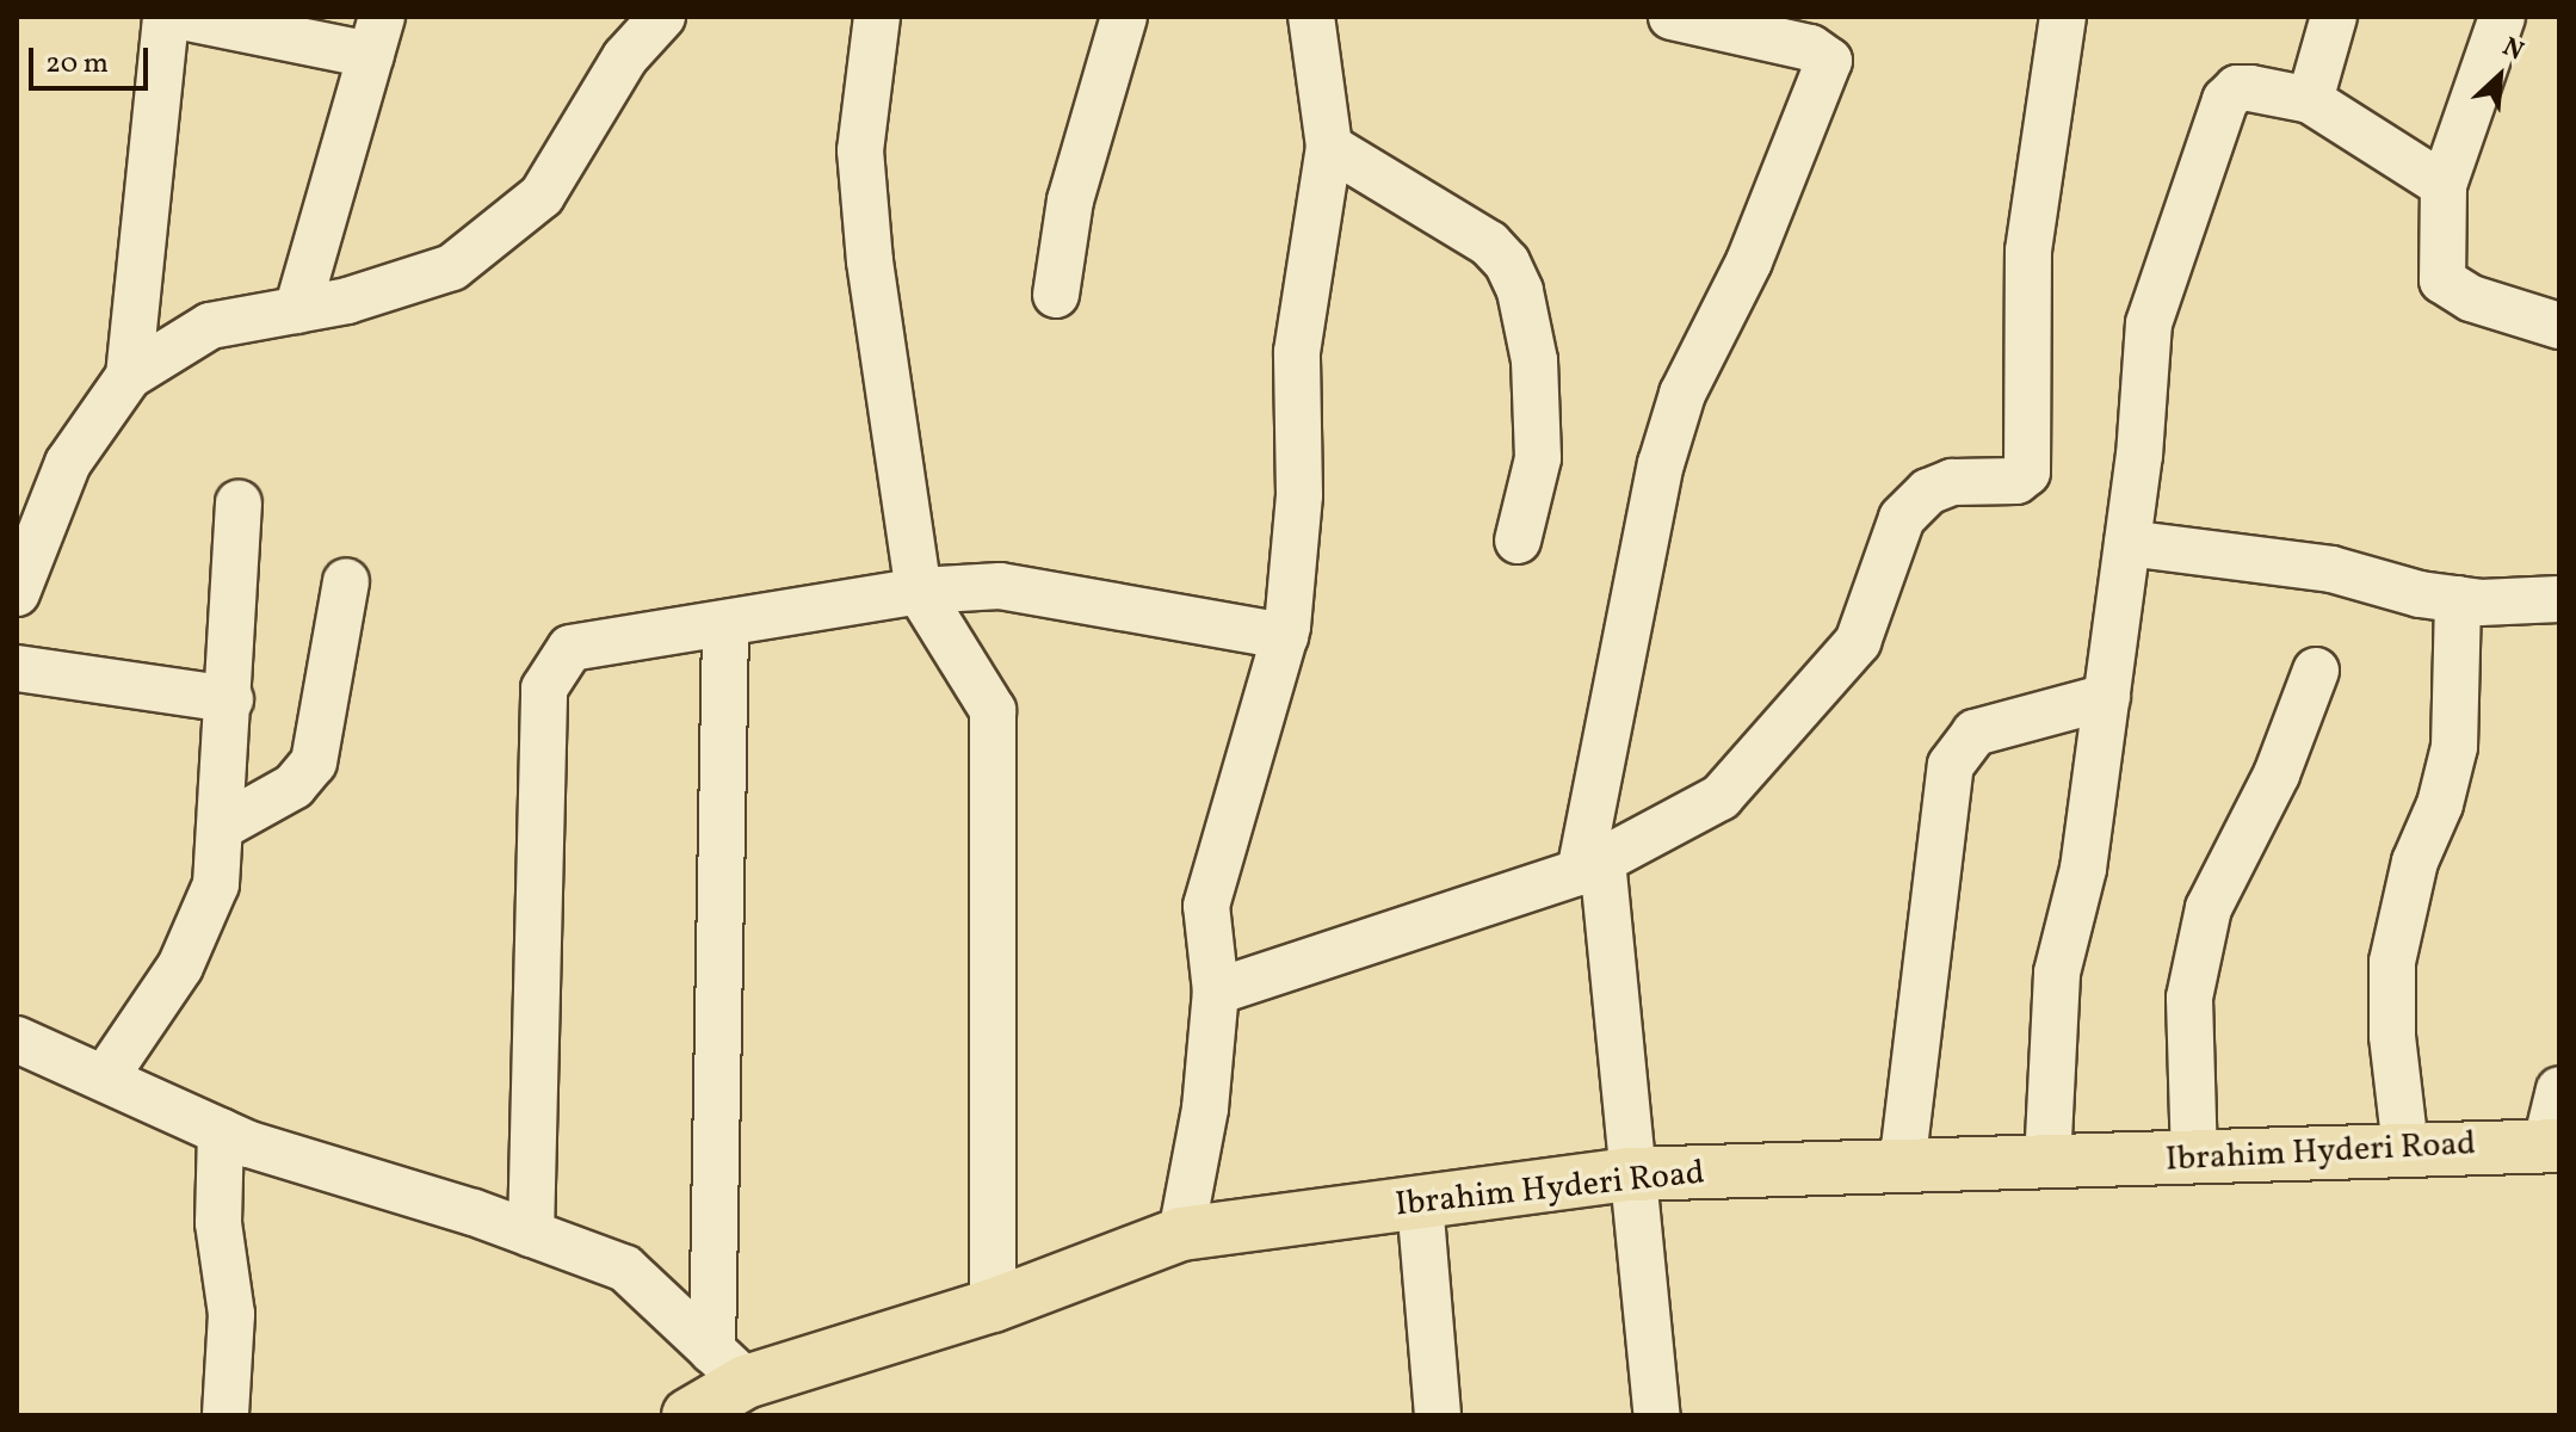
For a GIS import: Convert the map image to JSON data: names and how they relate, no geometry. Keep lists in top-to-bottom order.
{
  "streets": {
    "main road": ["Ibrahim Hyderi Road"]
  },
  "scale_bar": "20 m",
  "north": "top right"
}
